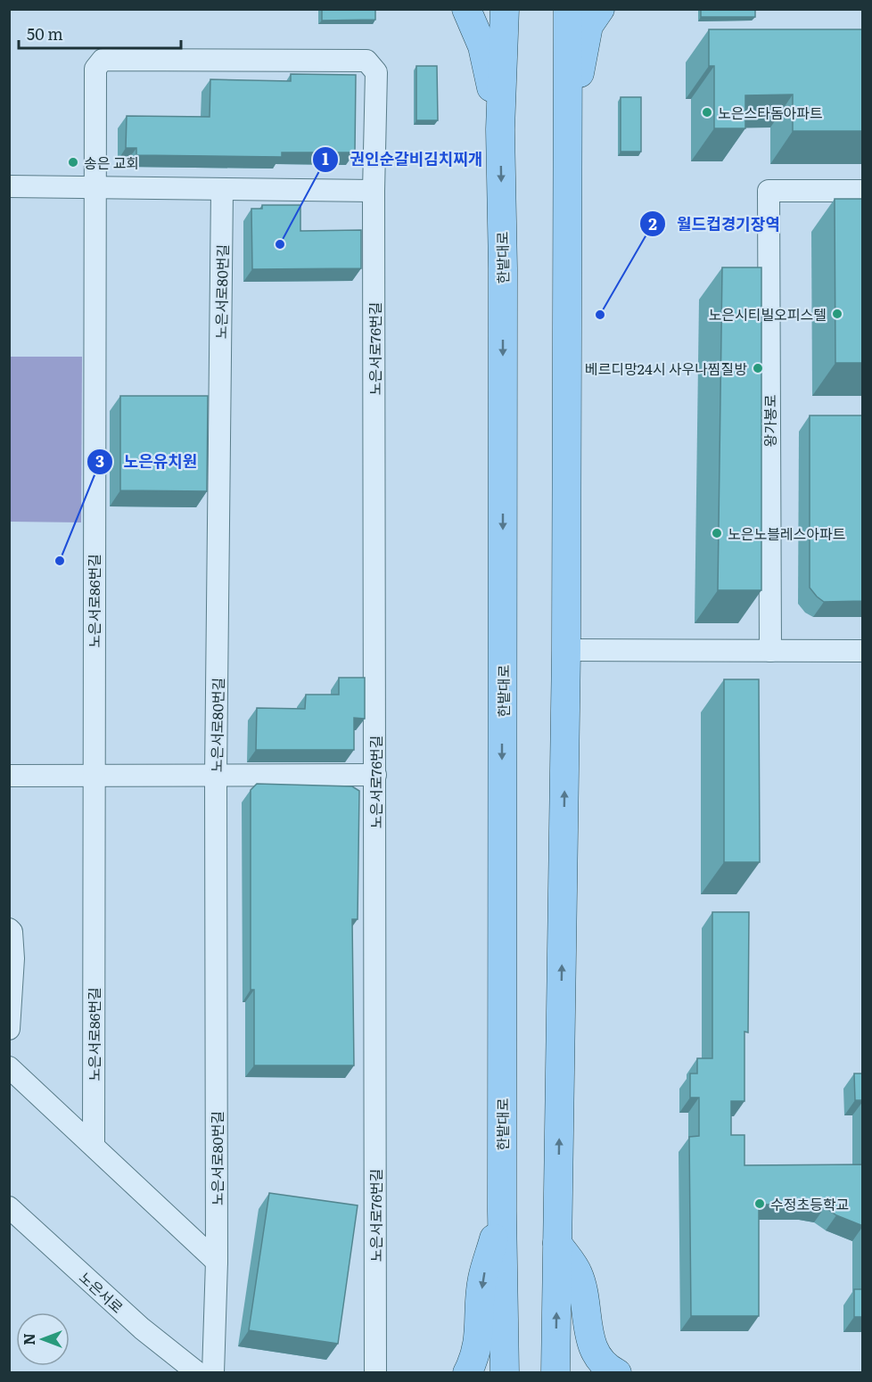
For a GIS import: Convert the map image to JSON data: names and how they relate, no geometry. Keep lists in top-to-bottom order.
{
  "streets": {
    "main road": ["한밭대로"],
    "street": [
      "노은서로80번길",
      "노은서로76번길",
      "왕가봉로",
      "노은서로86번길",
      "노은서로"
    ]
  },
  "crossings": [
    ["노은서로76번길", "노은서로86번길"]
  ],
  "places": [
    "노은스타돔아파트",
    "송은 교회",
    "권인순갈비김치찌개",
    "노은시티빌오피스텔",
    "월드컵경기장역",
    "베르디망24시 사우나찜질방",
    "노은노블레스아파트",
    "노은유치원",
    "수정초등학교"
  ],
  "scale_bar": "50 m",
  "north": "left"
}
